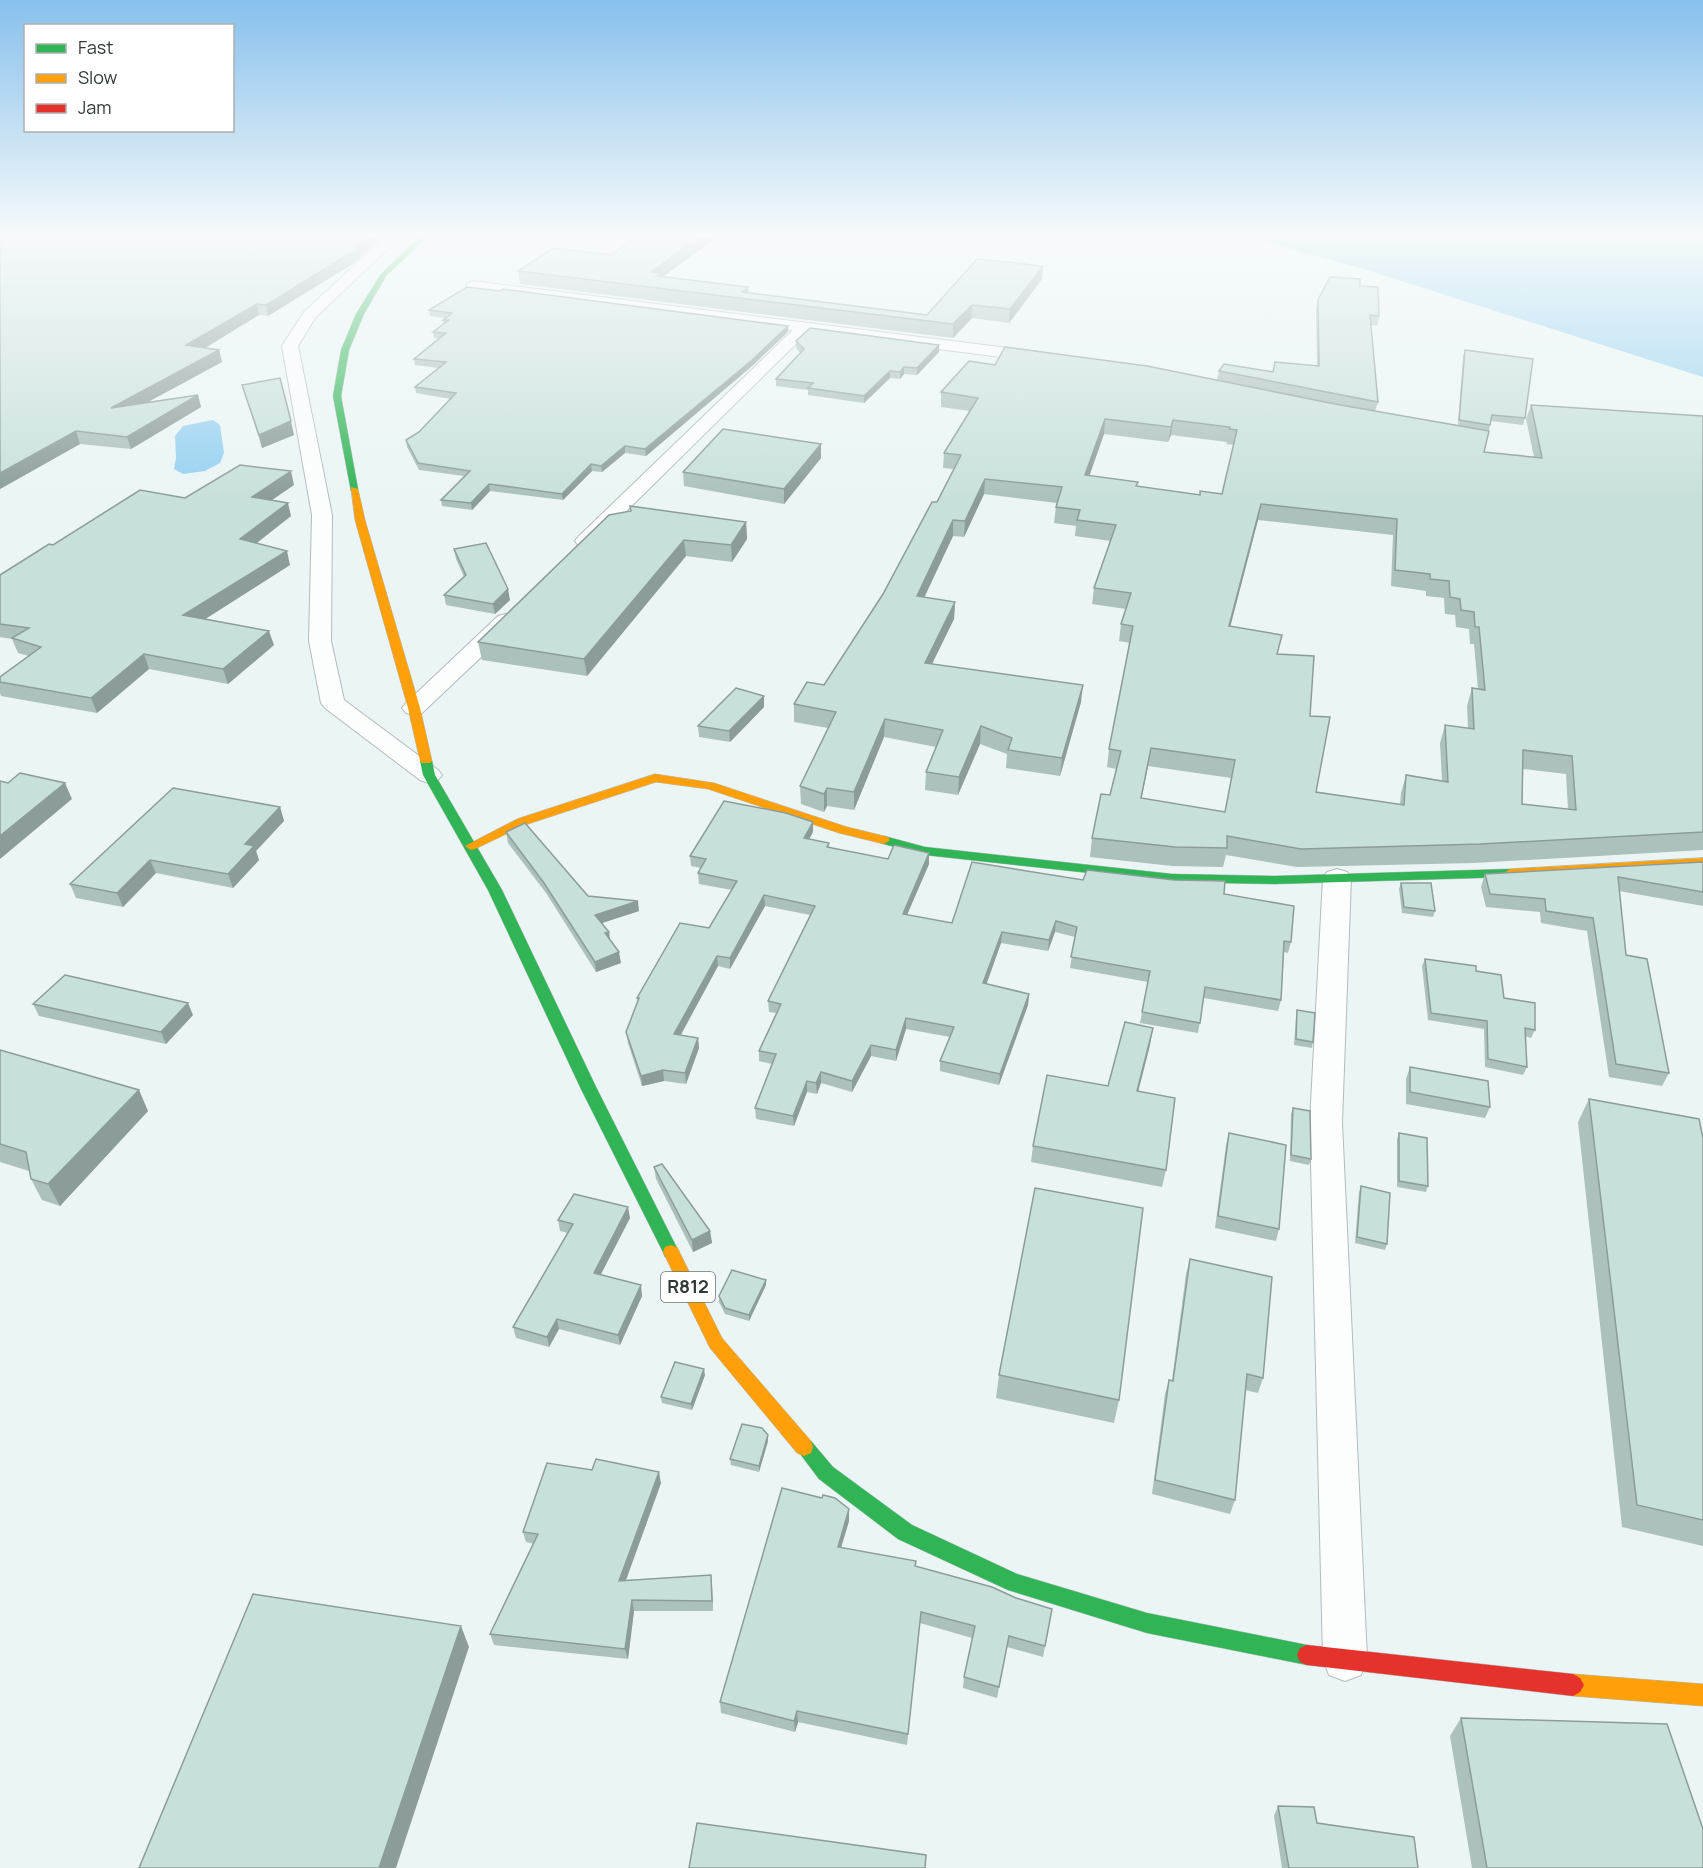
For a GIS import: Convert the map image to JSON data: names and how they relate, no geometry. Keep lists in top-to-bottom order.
{
  "streets": {
    "main road": ["R812"]
  },
  "legend": ["Fast", "Slow", "Jam"]
}
